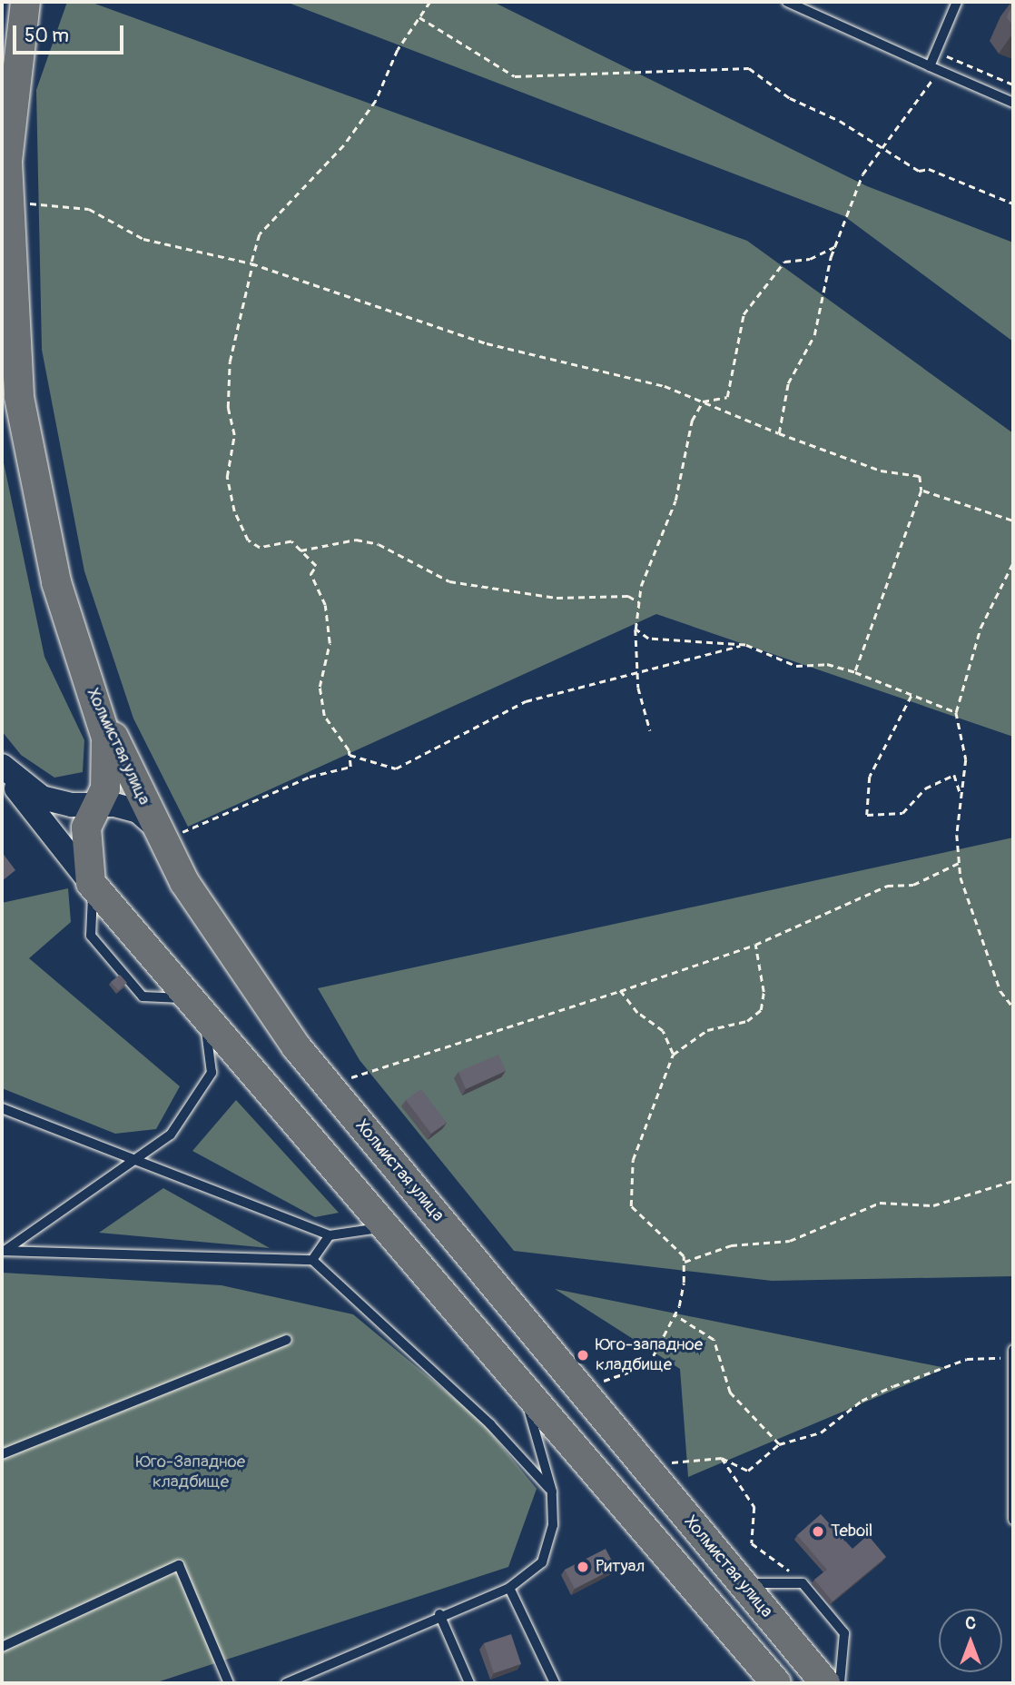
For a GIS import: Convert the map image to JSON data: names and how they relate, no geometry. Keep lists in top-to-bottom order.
{
  "streets": {
    "highway": ["Холмистая улица"]
  },
  "parks": ["Юго-Западное кладбище"],
  "places": ["Юго-западное кладбище", "Teboil", "Ритуал"],
  "scale_bar": "50 m",
  "north": "top"
}
